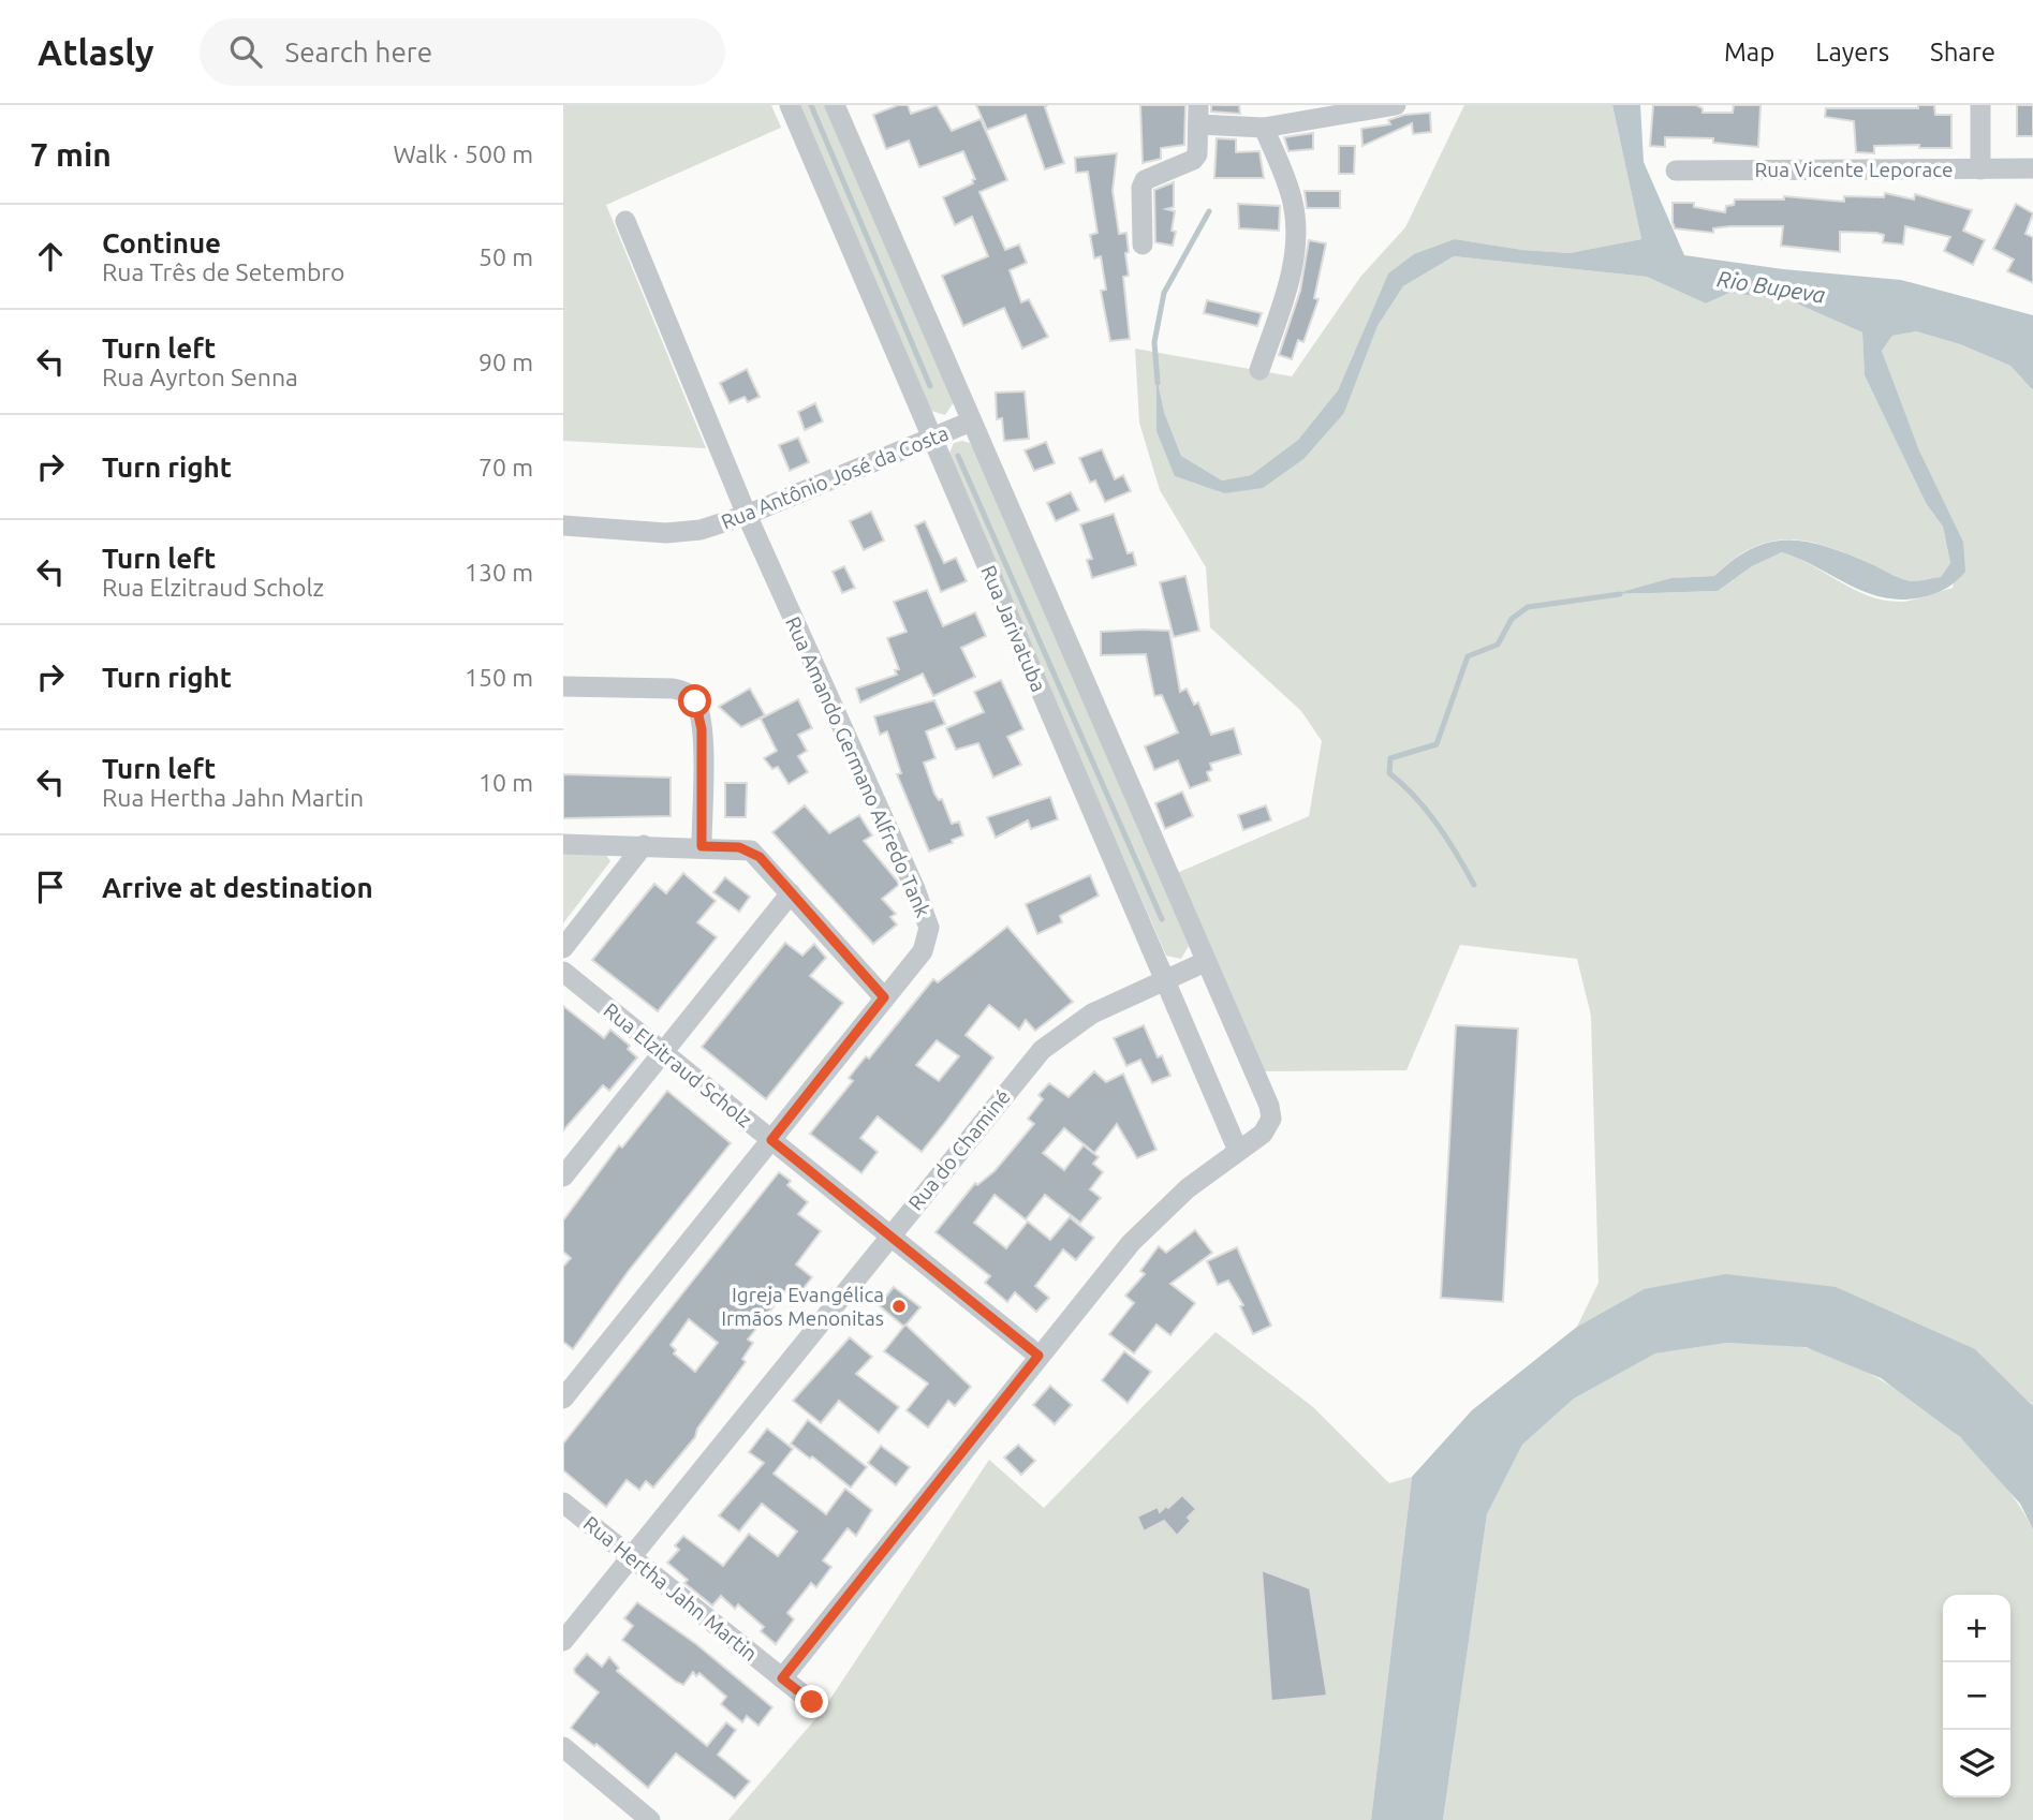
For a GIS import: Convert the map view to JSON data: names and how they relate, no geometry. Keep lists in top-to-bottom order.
{
  "streets": {
    "street": [
      "Rua Vicente Leporace",
      "Rua Antônio José da Costa",
      "Rua Jarivatuba",
      "Rua Amando Germano Alfredo Tank",
      "Rua Elzitraud Scholz",
      "Rua do Chaminé",
      "Rua Hertha Jahn Martin"
    ]
  },
  "crossings": [
    ["Rua Antônio José da Costa", "Rua Jarivatuba"],
    ["Rua Antônio José da Costa", "Rua Amando Germano Alfredo Tank"],
    ["Rua Jarivatuba", "Rua do Chaminé"],
    ["Rua Amando Germano Alfredo Tank", "Rua Elzitraud Scholz"],
    ["Rua Elzitraud Scholz", "Rua do Chaminé"],
    ["Rua do Chaminé", "Rua Hertha Jahn Martin"]
  ],
  "water": ["Rio Bupeva"],
  "places": ["Igreja Evangélica Irmãos Menonitas"],
  "page": {
    "header": "Atlasly",
    "search": "Search here",
    "nav": ["Map", "Layers", "Share"],
    "heading": ["7 min", "Walk · 500 m"],
    "list": [
      ["Continue", "Rua Três de Setembro", "50 m"],
      ["Turn left", "Rua Ayrton Senna", "90 m"],
      ["Turn right", "70 m"],
      ["Turn left", "Rua Elzitraud Scholz", "130 m"],
      ["Turn right", "150 m"],
      ["Turn left", "Rua Hertha Jahn Martin", "10 m"],
      "Arrive at destination"
    ],
    "map_buttons": ["+", "−"]
  }
}
